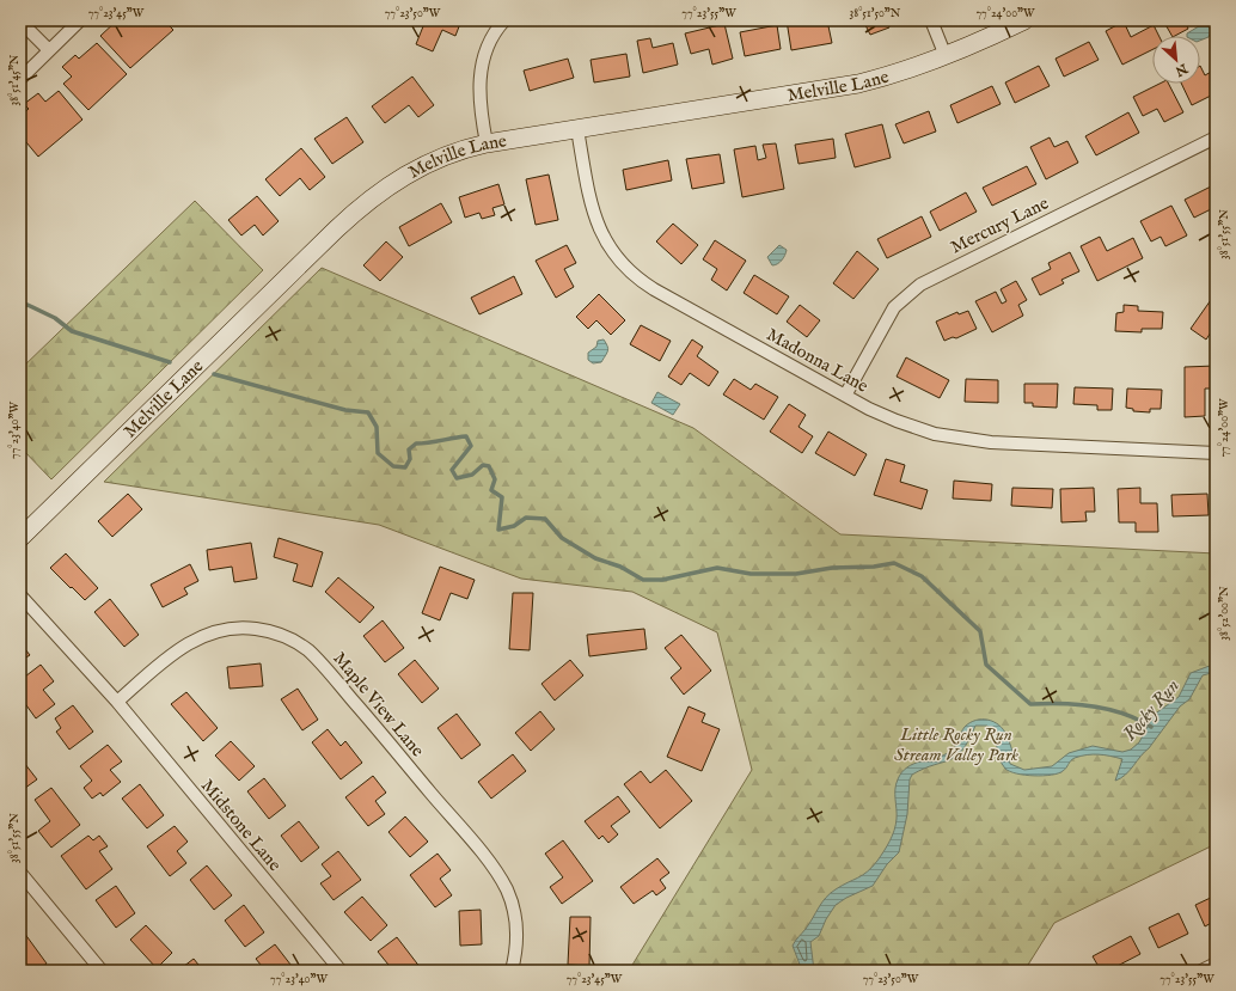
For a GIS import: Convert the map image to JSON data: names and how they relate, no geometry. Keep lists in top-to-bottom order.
{
  "streets": {
    "street": [
      "Melville Lane",
      "Mercury Lane",
      "Madonna Lane",
      "Maple View Lane",
      "Midstone Lane"
    ]
  },
  "crossings": [
    ["Melville Lane", "Madonna Lane"],
    ["Mercury Lane", "Madonna Lane"],
    ["Maple View Lane", "Midstone Lane"]
  ],
  "water": ["Rocky Run"],
  "parks": ["Little Rocky Run Stream Valley Park"],
  "north": "bottom right",
  "coordinates": [
    "77°23'45\"W",
    "77°23'50\"W",
    "77°23'55\"W",
    "38°51'50\"N",
    "77°24'00\"W",
    "38°51'45\"N",
    "38°51'55\"N",
    "77°23'40\"W",
    "38°52'00\"N"
  ]
}
